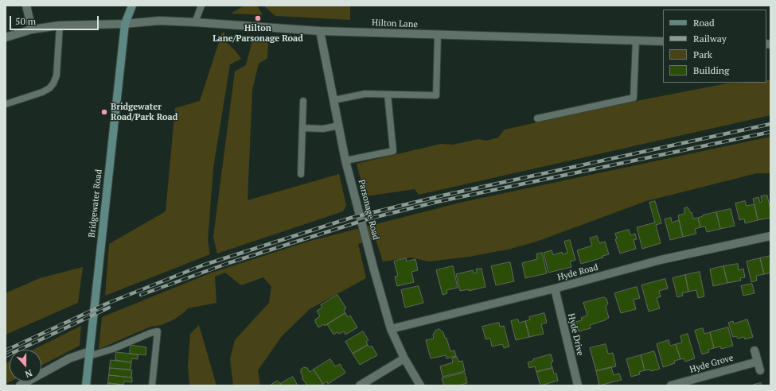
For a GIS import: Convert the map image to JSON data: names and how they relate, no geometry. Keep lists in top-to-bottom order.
{
  "streets": {
    "main road": ["Bridgewater Road"],
    "street": [
      "Hilton Lane",
      "Parsonage Road",
      "Hyde Road",
      "Hyde Drive",
      "Hyde Grove"
    ]
  },
  "crossings": [
    ["Hilton Lane", "Bridgewater Road"],
    ["Hilton Lane", "Parsonage Road"],
    ["Parsonage Road", "Hyde Road"],
    ["Hyde Road", "Hyde Drive"]
  ],
  "places": ["Hilton Lane/Parsonage Road", "Bridgewater Road/Park Road"],
  "legend": [
    "Road",
    "Railway",
    "Park",
    "Building"
  ],
  "scale_bar": "50 m",
  "north": "bottom"
}
